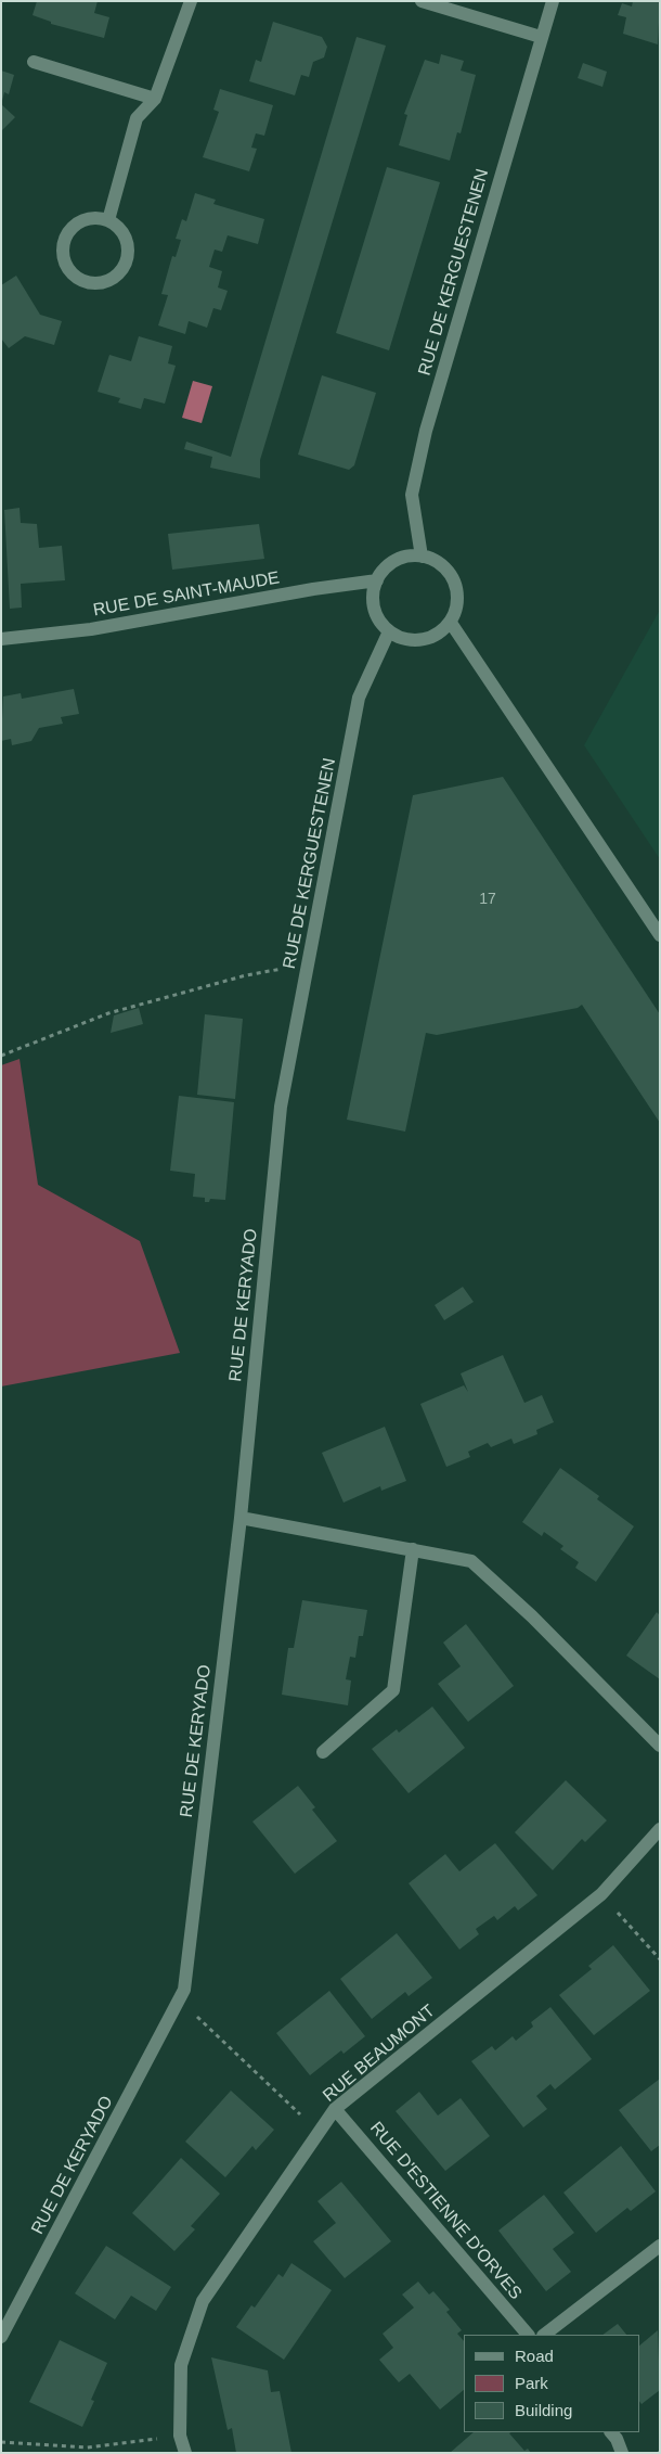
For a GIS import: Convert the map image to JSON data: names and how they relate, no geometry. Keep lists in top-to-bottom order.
{
  "streets": {
    "street": [
      "RUE DE KERGUESTENEN",
      "RUE DE SAINT-MAUDE",
      "RUE DE KERYADO",
      "RUE BEAUMONT",
      "RUE D'ESTIENNE D'ORVES"
    ]
  },
  "crossings": [
    ["RUE DE KERGUESTENEN", "RUE DE SAINT-MAUDE"],
    ["RUE DE KERGUESTENEN", "RUE DE KERYADO"],
    ["RUE BEAUMONT", "RUE D'ESTIENNE D'ORVES"]
  ],
  "house_numbers": ["17"],
  "legend": ["Road", "Park", "Building"]
}
